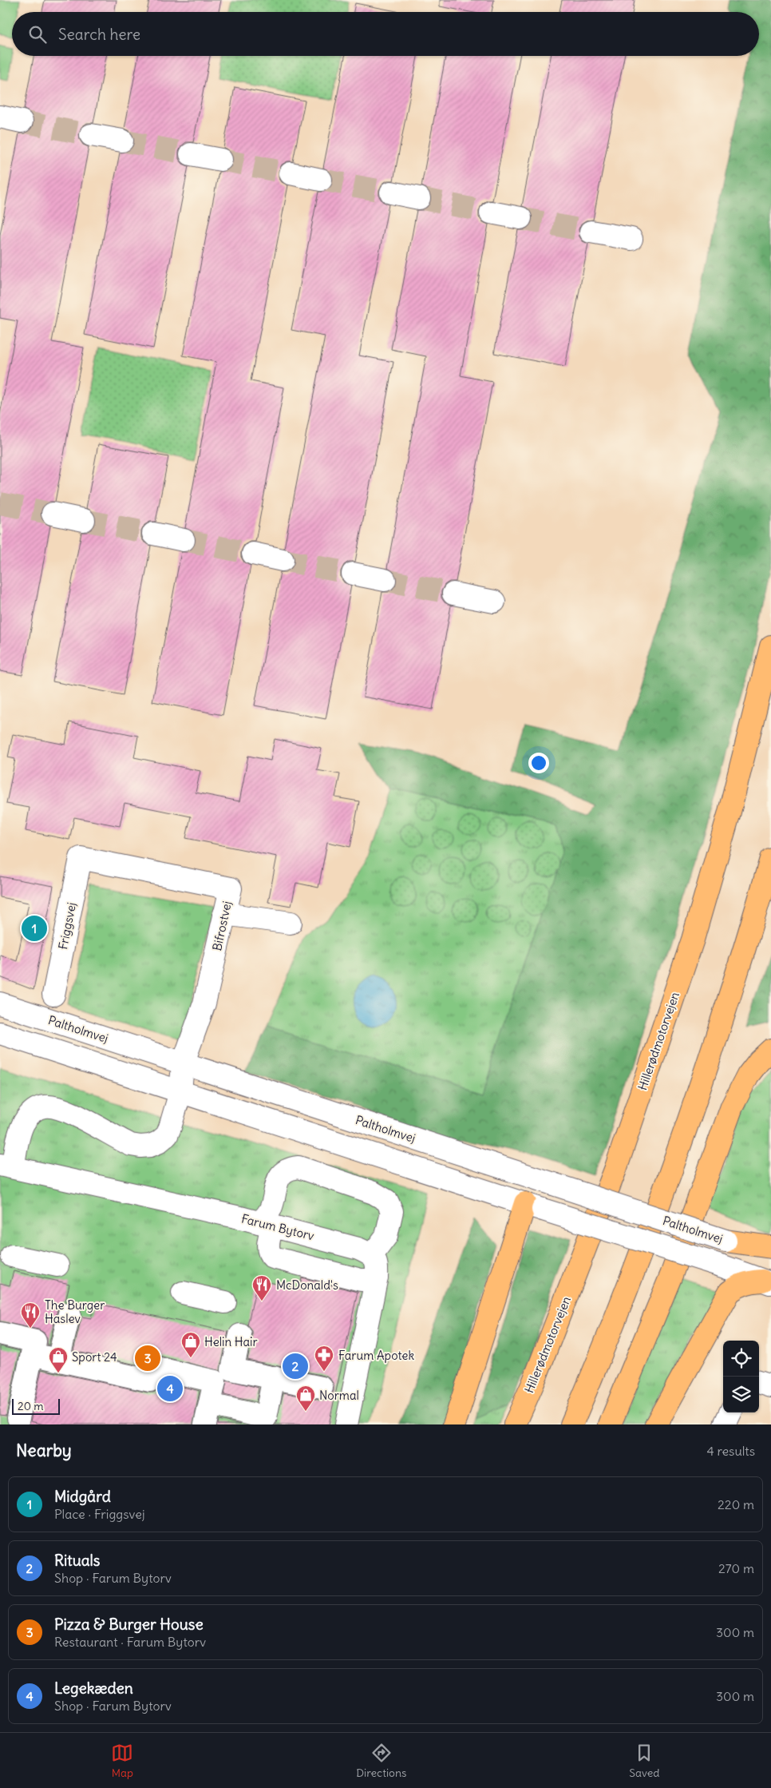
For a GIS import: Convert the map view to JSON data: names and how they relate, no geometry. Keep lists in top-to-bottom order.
{
  "streets": {
    "highway": ["Hillerødmotorvejen"],
    "street": [
      "Friggsvej",
      "Bifrostvej",
      "Paltholmvej",
      "Farum Bytorv"
    ]
  },
  "crossings": [
    ["Friggsvej", "Bifrostvej"],
    ["Bifrostvej", "Paltholmvej"]
  ],
  "places": {
    "restaurant": ["McDonald's", "The Burger Haslev"],
    "shop": ["Helin Hair", "Sport 24", "Normal"],
    "pharmacy": ["Farum Apotek"]
  },
  "scale_bar": "20 m",
  "page": {
    "search": "Search here",
    "pins": [
      "1",
      "3",
      "2",
      "4"
    ],
    "scale": "20 m",
    "heading": ["Nearby", "4 results"],
    "list": [
      {
        "mark": "1",
        "name": "Midgård",
        "note": "Place · Friggsvej",
        "value": "220 m"
      },
      {
        "mark": "2",
        "name": "Rituals",
        "note": "Shop · Farum Bytorv",
        "value": "270 m"
      },
      {
        "mark": "3",
        "name": "Pizza & Burger House",
        "note": "Restaurant · Farum Bytorv",
        "value": "300 m"
      },
      {
        "mark": "4",
        "name": "Legekæden",
        "note": "Shop · Farum Bytorv",
        "value": "300 m"
      }
    ],
    "nav": ["Map", "Directions", "Saved"]
  }
}
